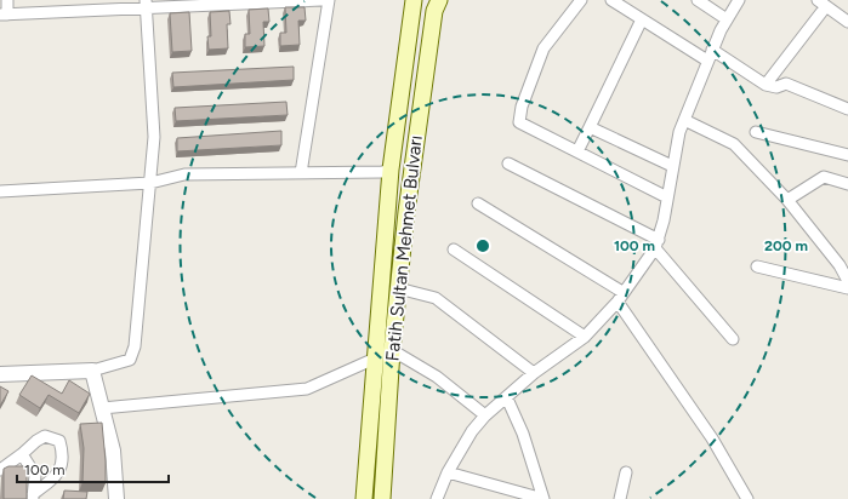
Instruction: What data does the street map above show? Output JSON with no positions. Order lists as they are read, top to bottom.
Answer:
{
  "streets": {
    "main road": ["Fatih Sultan Mehmet Bulvarı"]
  },
  "scale_bar": "100 m",
  "rings": ["100 m", "200 m"]
}
